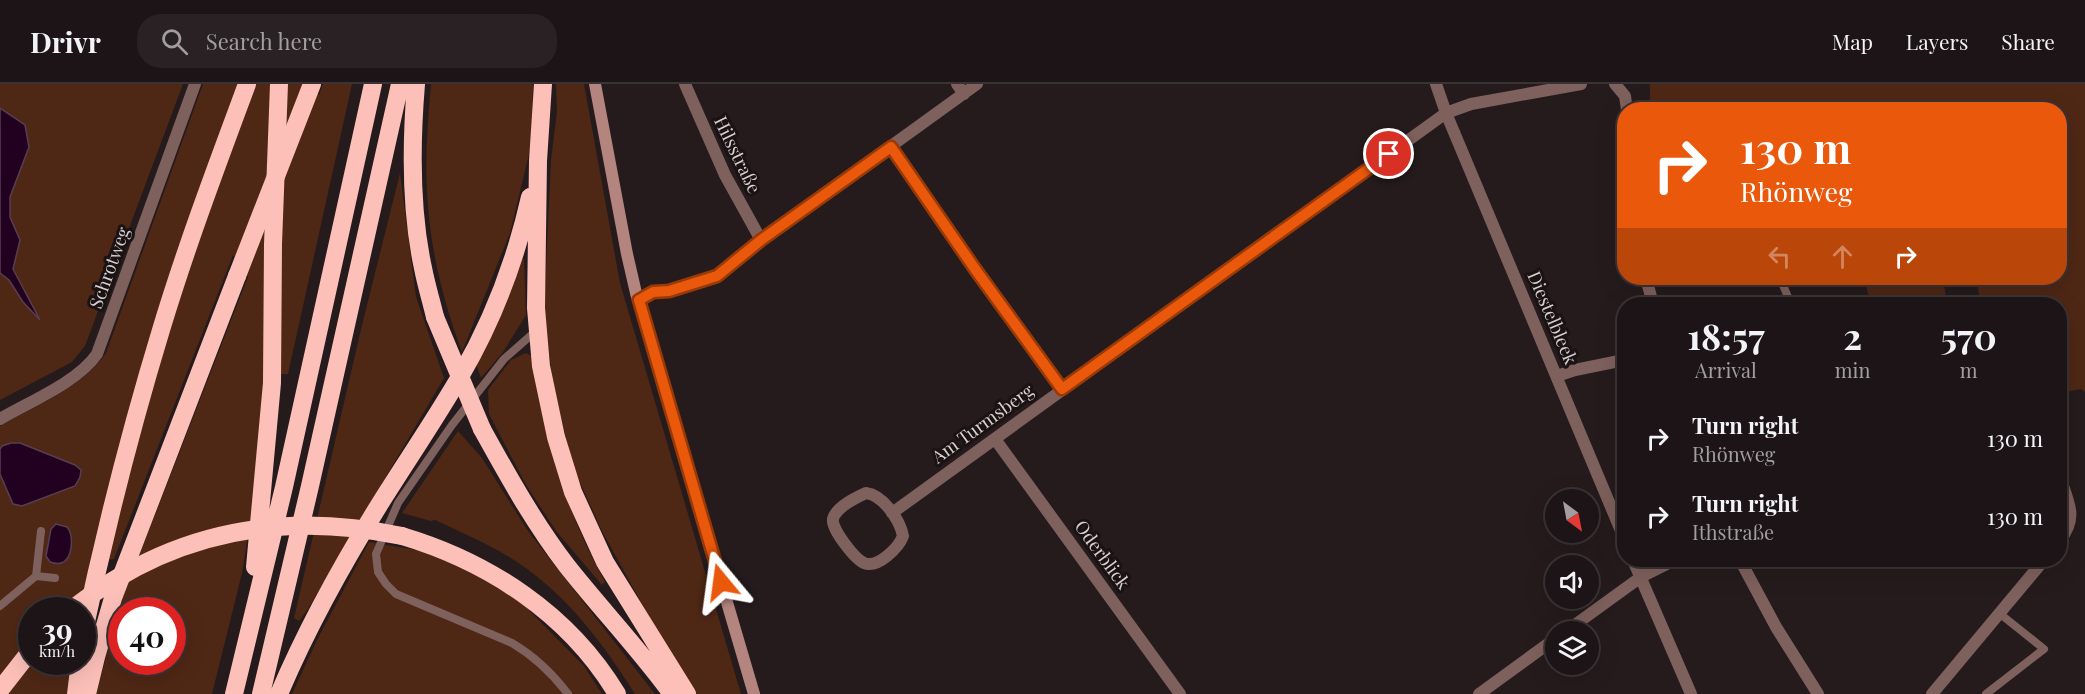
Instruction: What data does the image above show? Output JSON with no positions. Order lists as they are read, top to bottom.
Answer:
{
  "streets": {
    "street": [
      "Hilsstraße",
      "Schrotweg",
      "Diestelbleek",
      "Am Turmsberg",
      "Oderblick"
    ]
  },
  "crossings": [
    ["Diestelbleek", "Am Turmsberg"],
    ["Am Turmsberg", "Oderblick"]
  ],
  "north": "bottom right",
  "page": {
    "header": "Drivr",
    "search": "Search here",
    "nav": ["Map", "Layers", "Share"],
    "turn": ["130 m", "Rhönweg"],
    "eta": [
      "18:57",
      "Arrival",
      "2",
      "min",
      "570",
      "m"
    ],
    "list": [
      {
        "name": "Turn right",
        "note": "Rhönweg",
        "value": "130 m"
      },
      {
        "name": "Turn right",
        "note": "Ithstraße",
        "value": "130 m"
      }
    ],
    "speed": "39 km/h",
    "limit": "40"
  }
}
